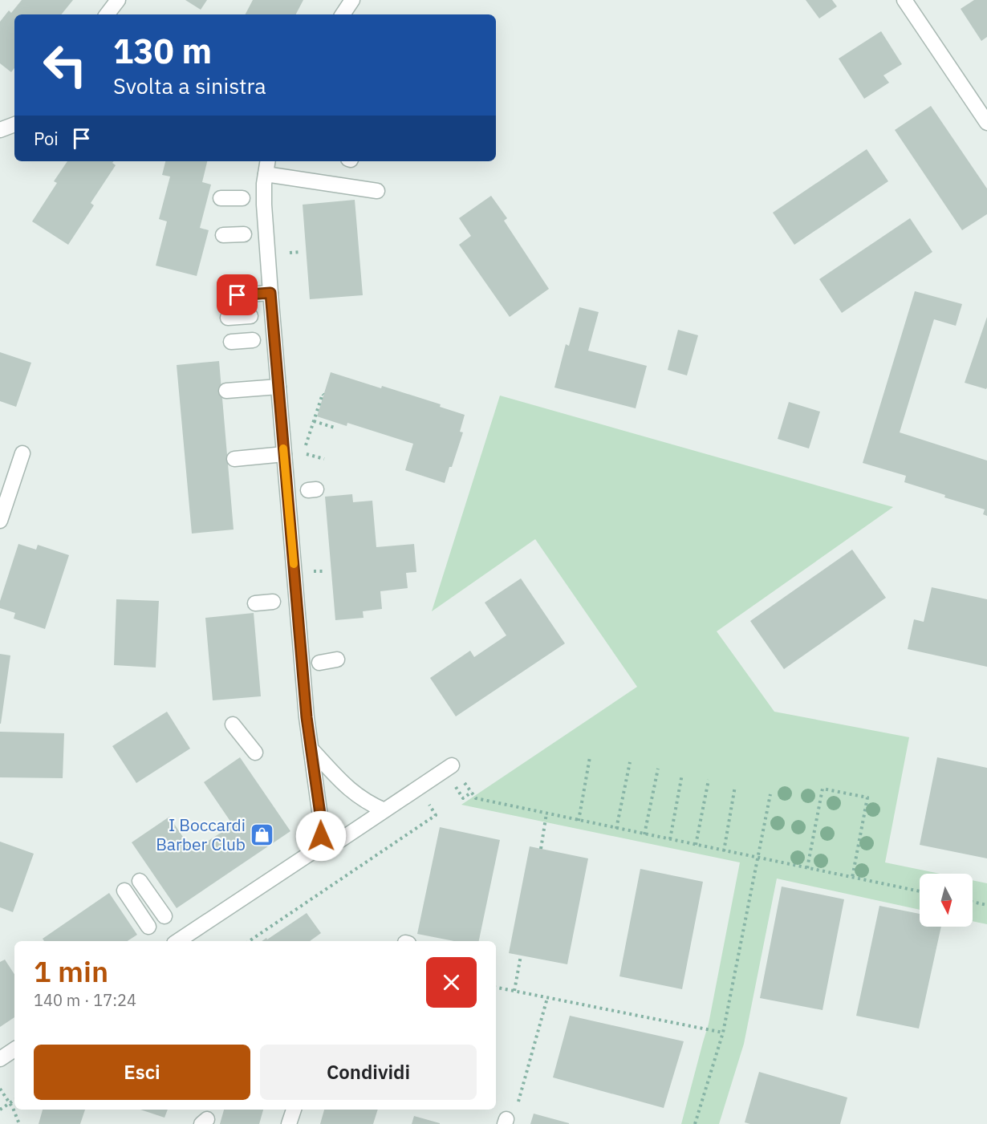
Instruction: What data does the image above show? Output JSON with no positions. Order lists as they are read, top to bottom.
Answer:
{
  "places": {
    "shop": ["I Boccardi Barber Club"]
  },
  "north": "bottom",
  "page": {
    "turn": ["130 m", "Svolta a sinistra"],
    "then": "Poi",
    "heading": ["1 min", "140 m · 17:24"],
    "buttons": ["Esci", "Condividi"]
  }
}
